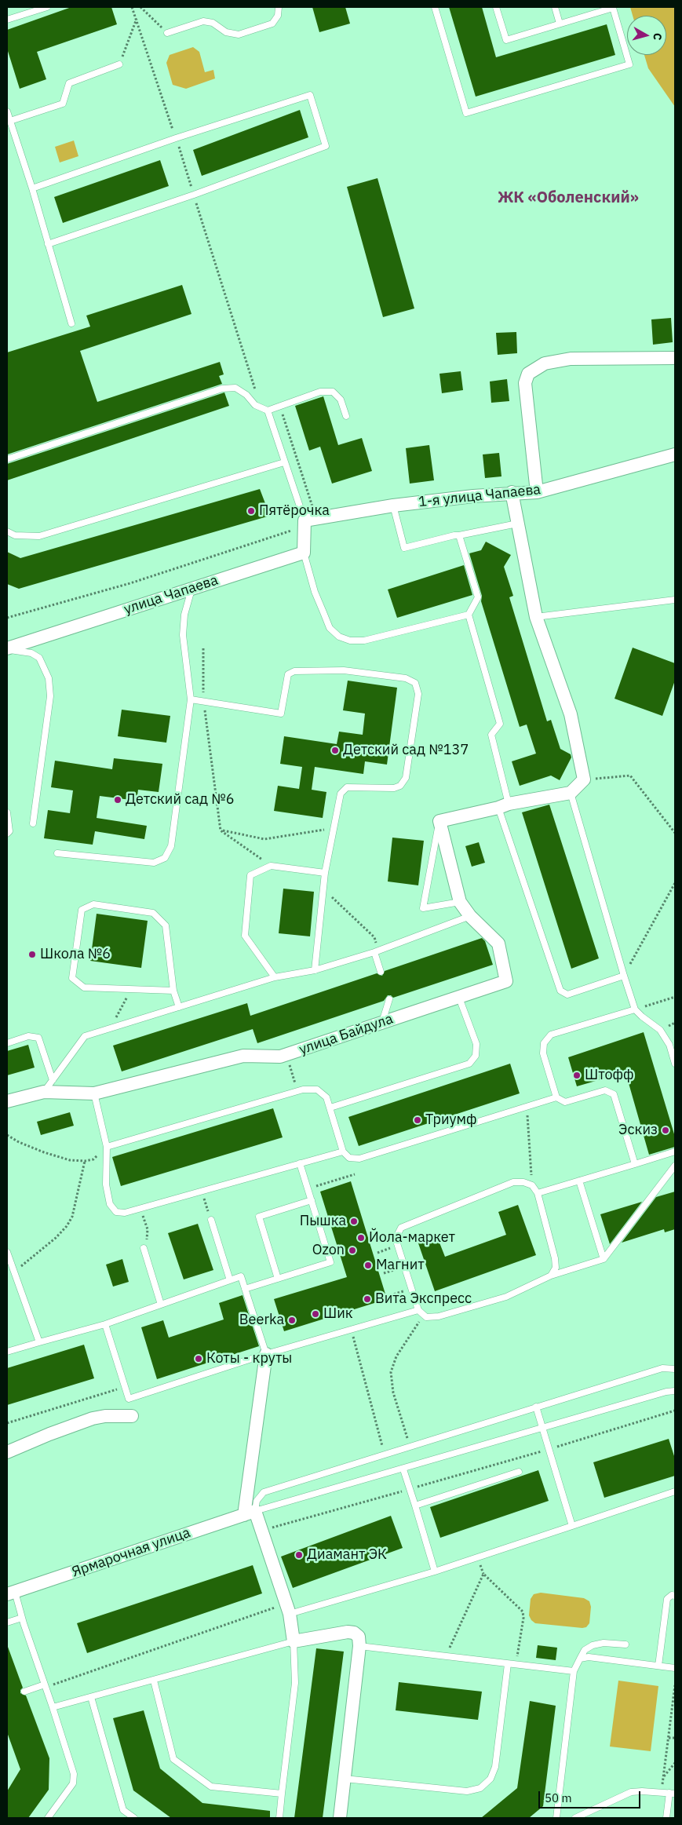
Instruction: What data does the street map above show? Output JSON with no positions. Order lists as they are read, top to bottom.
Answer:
{
  "streets": {
    "street": [
      "1-я улица Чапаева",
      "улица Чапаева",
      "улица Байдула",
      "Ярмарочная улица"
    ]
  },
  "districts": ["ЖК «Оболенский»"],
  "places": [
    "Пятёрочка",
    "Детский сад №137",
    "Детский сад №6",
    "Школа №6",
    "Штофф",
    "Триумф",
    "Эскиз",
    "Пышка",
    "Йола-маркет",
    "Ozon",
    "Магнит",
    "Вита Экспресс",
    "Шик",
    "Beerka",
    "Коты - круты",
    "Диамант ЭК"
  ],
  "scale_bar": "50 m",
  "north": "right"
}
